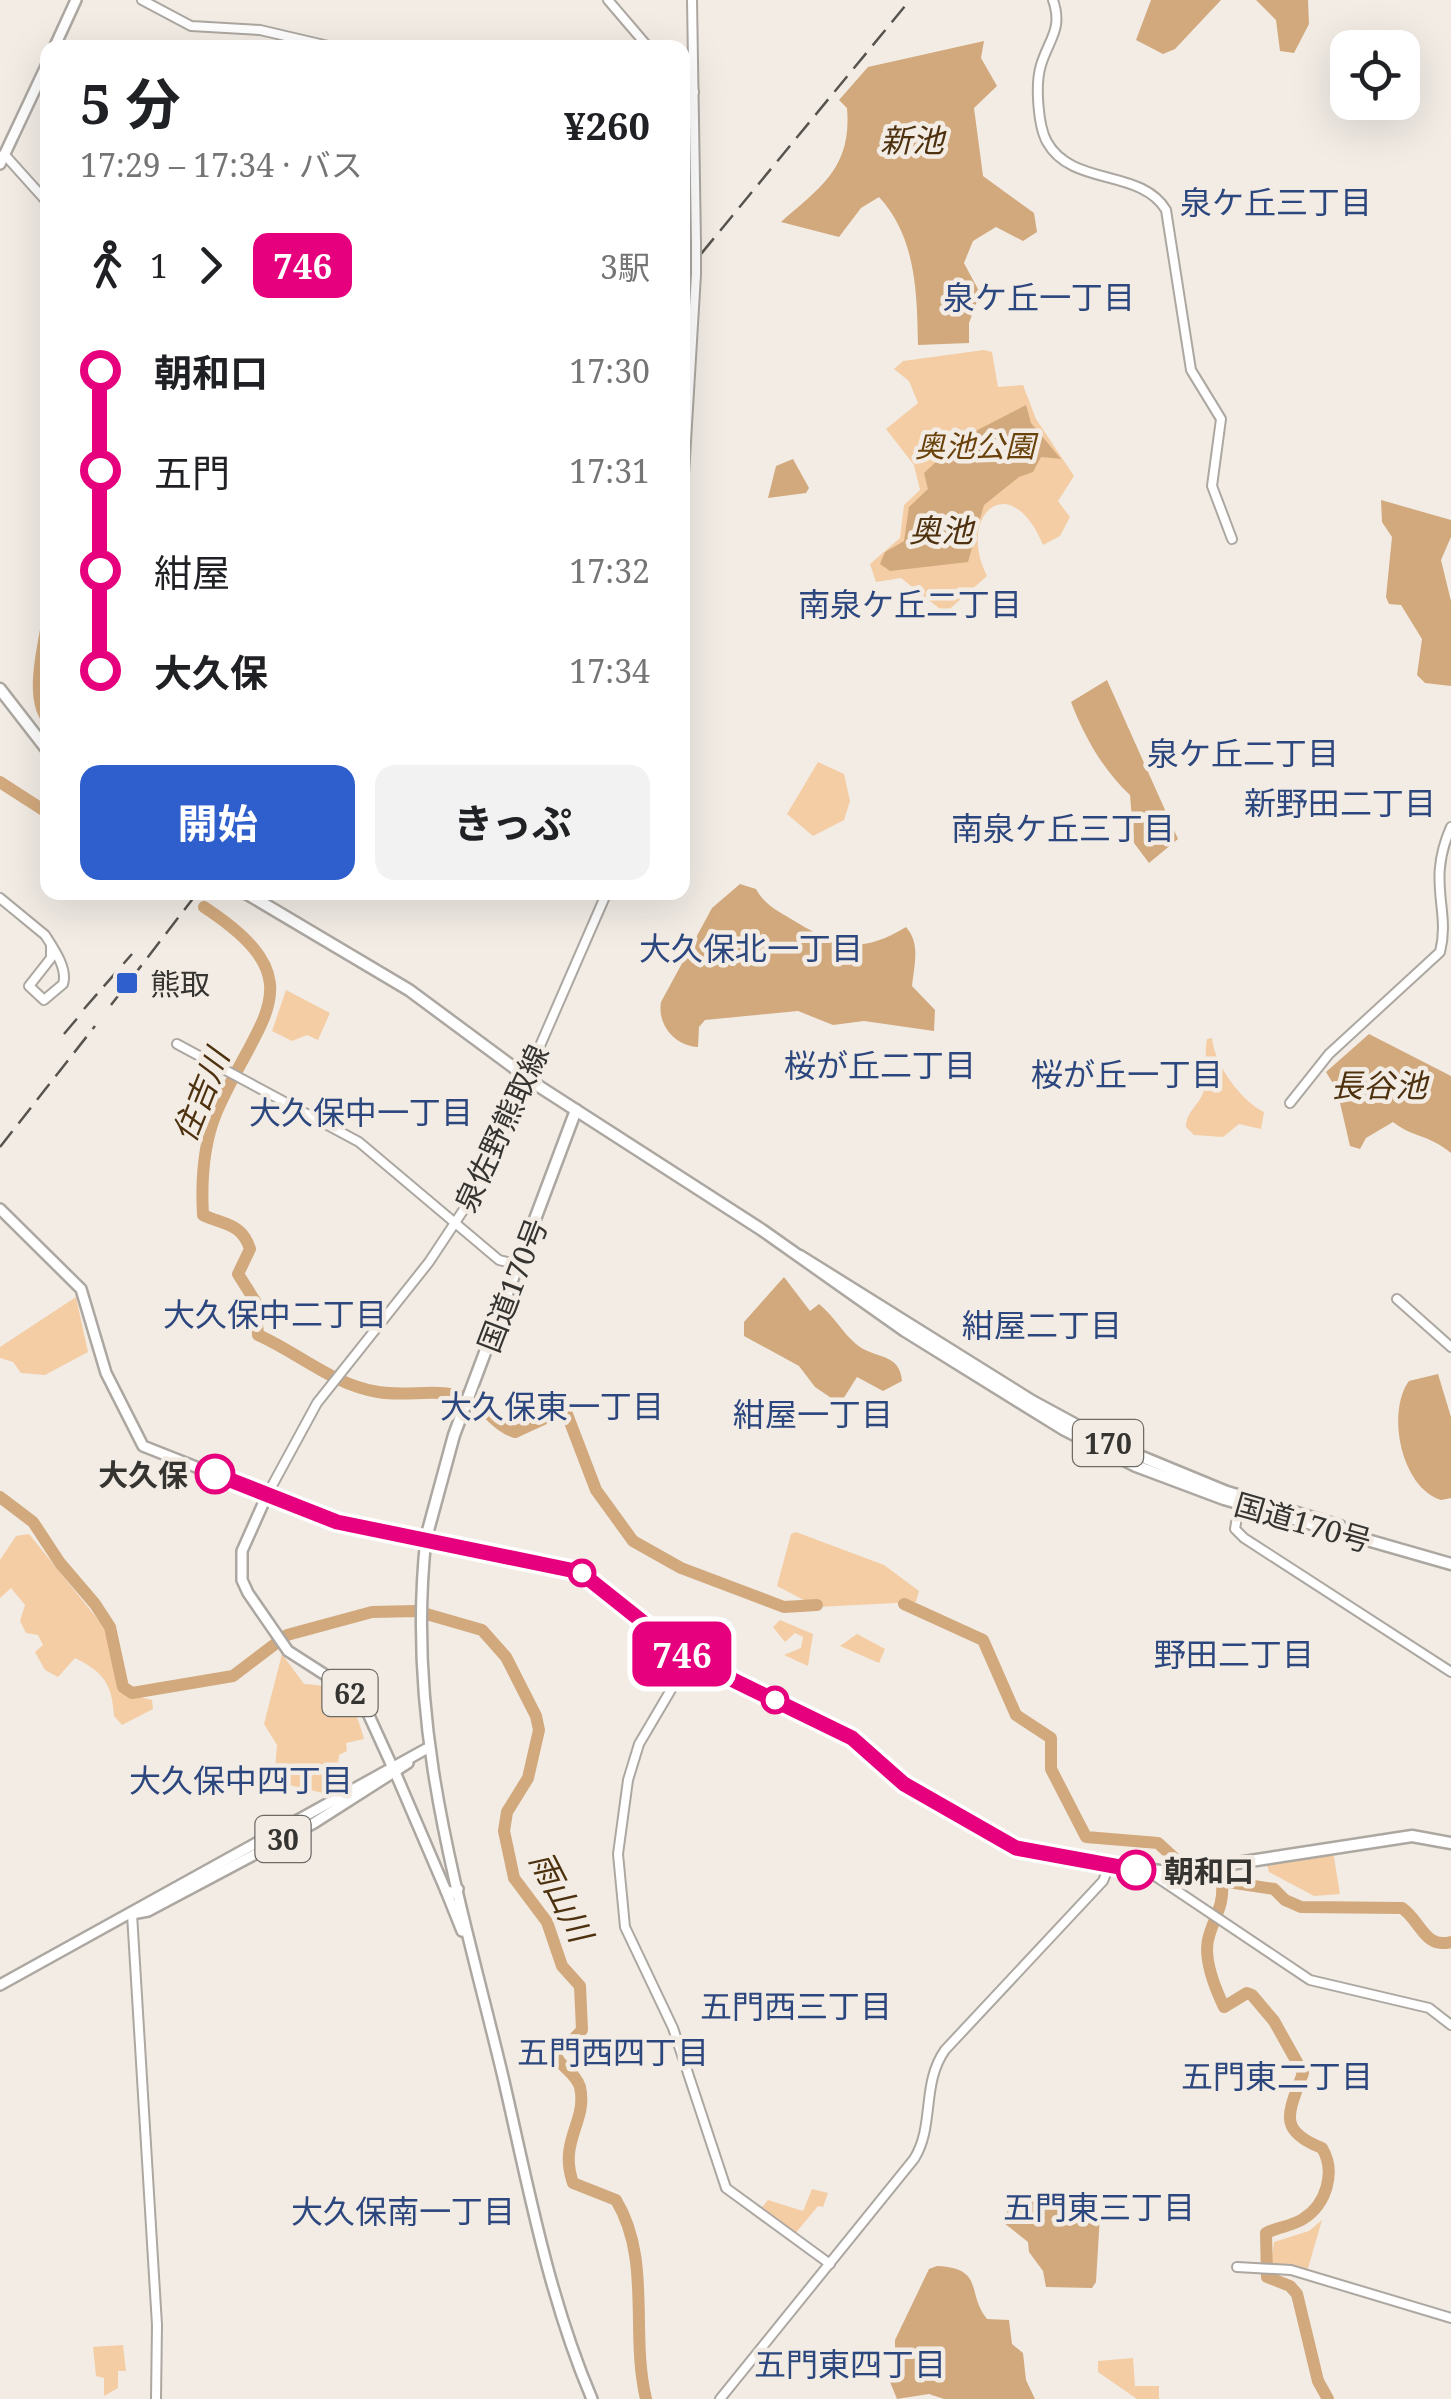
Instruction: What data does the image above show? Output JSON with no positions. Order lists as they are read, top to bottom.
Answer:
{
  "streets": {
    "highway": ["国道170号", "170"],
    "main road": ["62", "30"],
    "street": ["泉佐野熊取線"]
  },
  "crossings": [
    ["泉佐野熊取線", "国道170号"],
    ["泉佐野熊取線", "62"],
    ["国道170号", "62"],
    ["62", "30"]
  ],
  "districts": [
    "泉ケ丘三丁目",
    "泉ケ丘一丁目",
    "南泉ケ丘二丁目",
    "泉ケ丘二丁目",
    "新野田二丁目",
    "南泉ケ丘三丁目",
    "大久保北一丁目",
    "桜が丘二丁目",
    "桜が丘一丁目",
    "大久保中一丁目",
    "大久保中二丁目",
    "紺屋二丁目",
    "大久保東一丁目",
    "紺屋一丁目",
    "野田二丁目",
    "大久保中四丁目",
    "五門西三丁目",
    "五門西四丁目",
    "五門東二丁目",
    "五門東三丁目",
    "大久保南一丁目",
    "五門東四丁目"
  ],
  "water": [
    "新池",
    "奥池",
    "長谷池",
    "住吉川",
    "雨山川"
  ],
  "parks": ["奥池公園"],
  "places": {
    "transit": ["熊取"],
    "other": ["大久保", "朝和口"]
  },
  "lines": ["bus line 746"],
  "page": {
    "on_map": "746",
    "heading": ["5 分", "17:29 – 17:34 · バス", "¥260"],
    "legs": ["1", "746", "3駅"],
    "list": [
      {
        "name": "朝和口",
        "value": "17:30"
      },
      {
        "name": "五門",
        "value": "17:31"
      },
      {
        "name": "紺屋",
        "value": "17:32"
      },
      {
        "name": "大久保",
        "value": "17:34"
      }
    ],
    "buttons": ["開始", "きっぷ"]
  }
}
